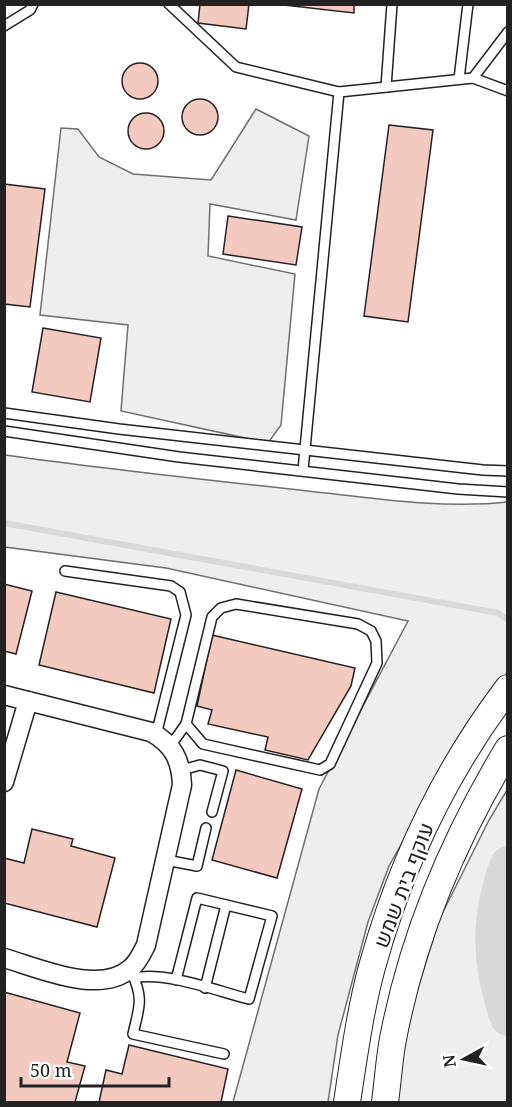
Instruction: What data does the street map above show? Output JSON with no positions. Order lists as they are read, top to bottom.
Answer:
{
  "streets": {
    "main road": ["עוקף בית שמש"]
  },
  "scale_bar": "50 m",
  "north": "left"
}
